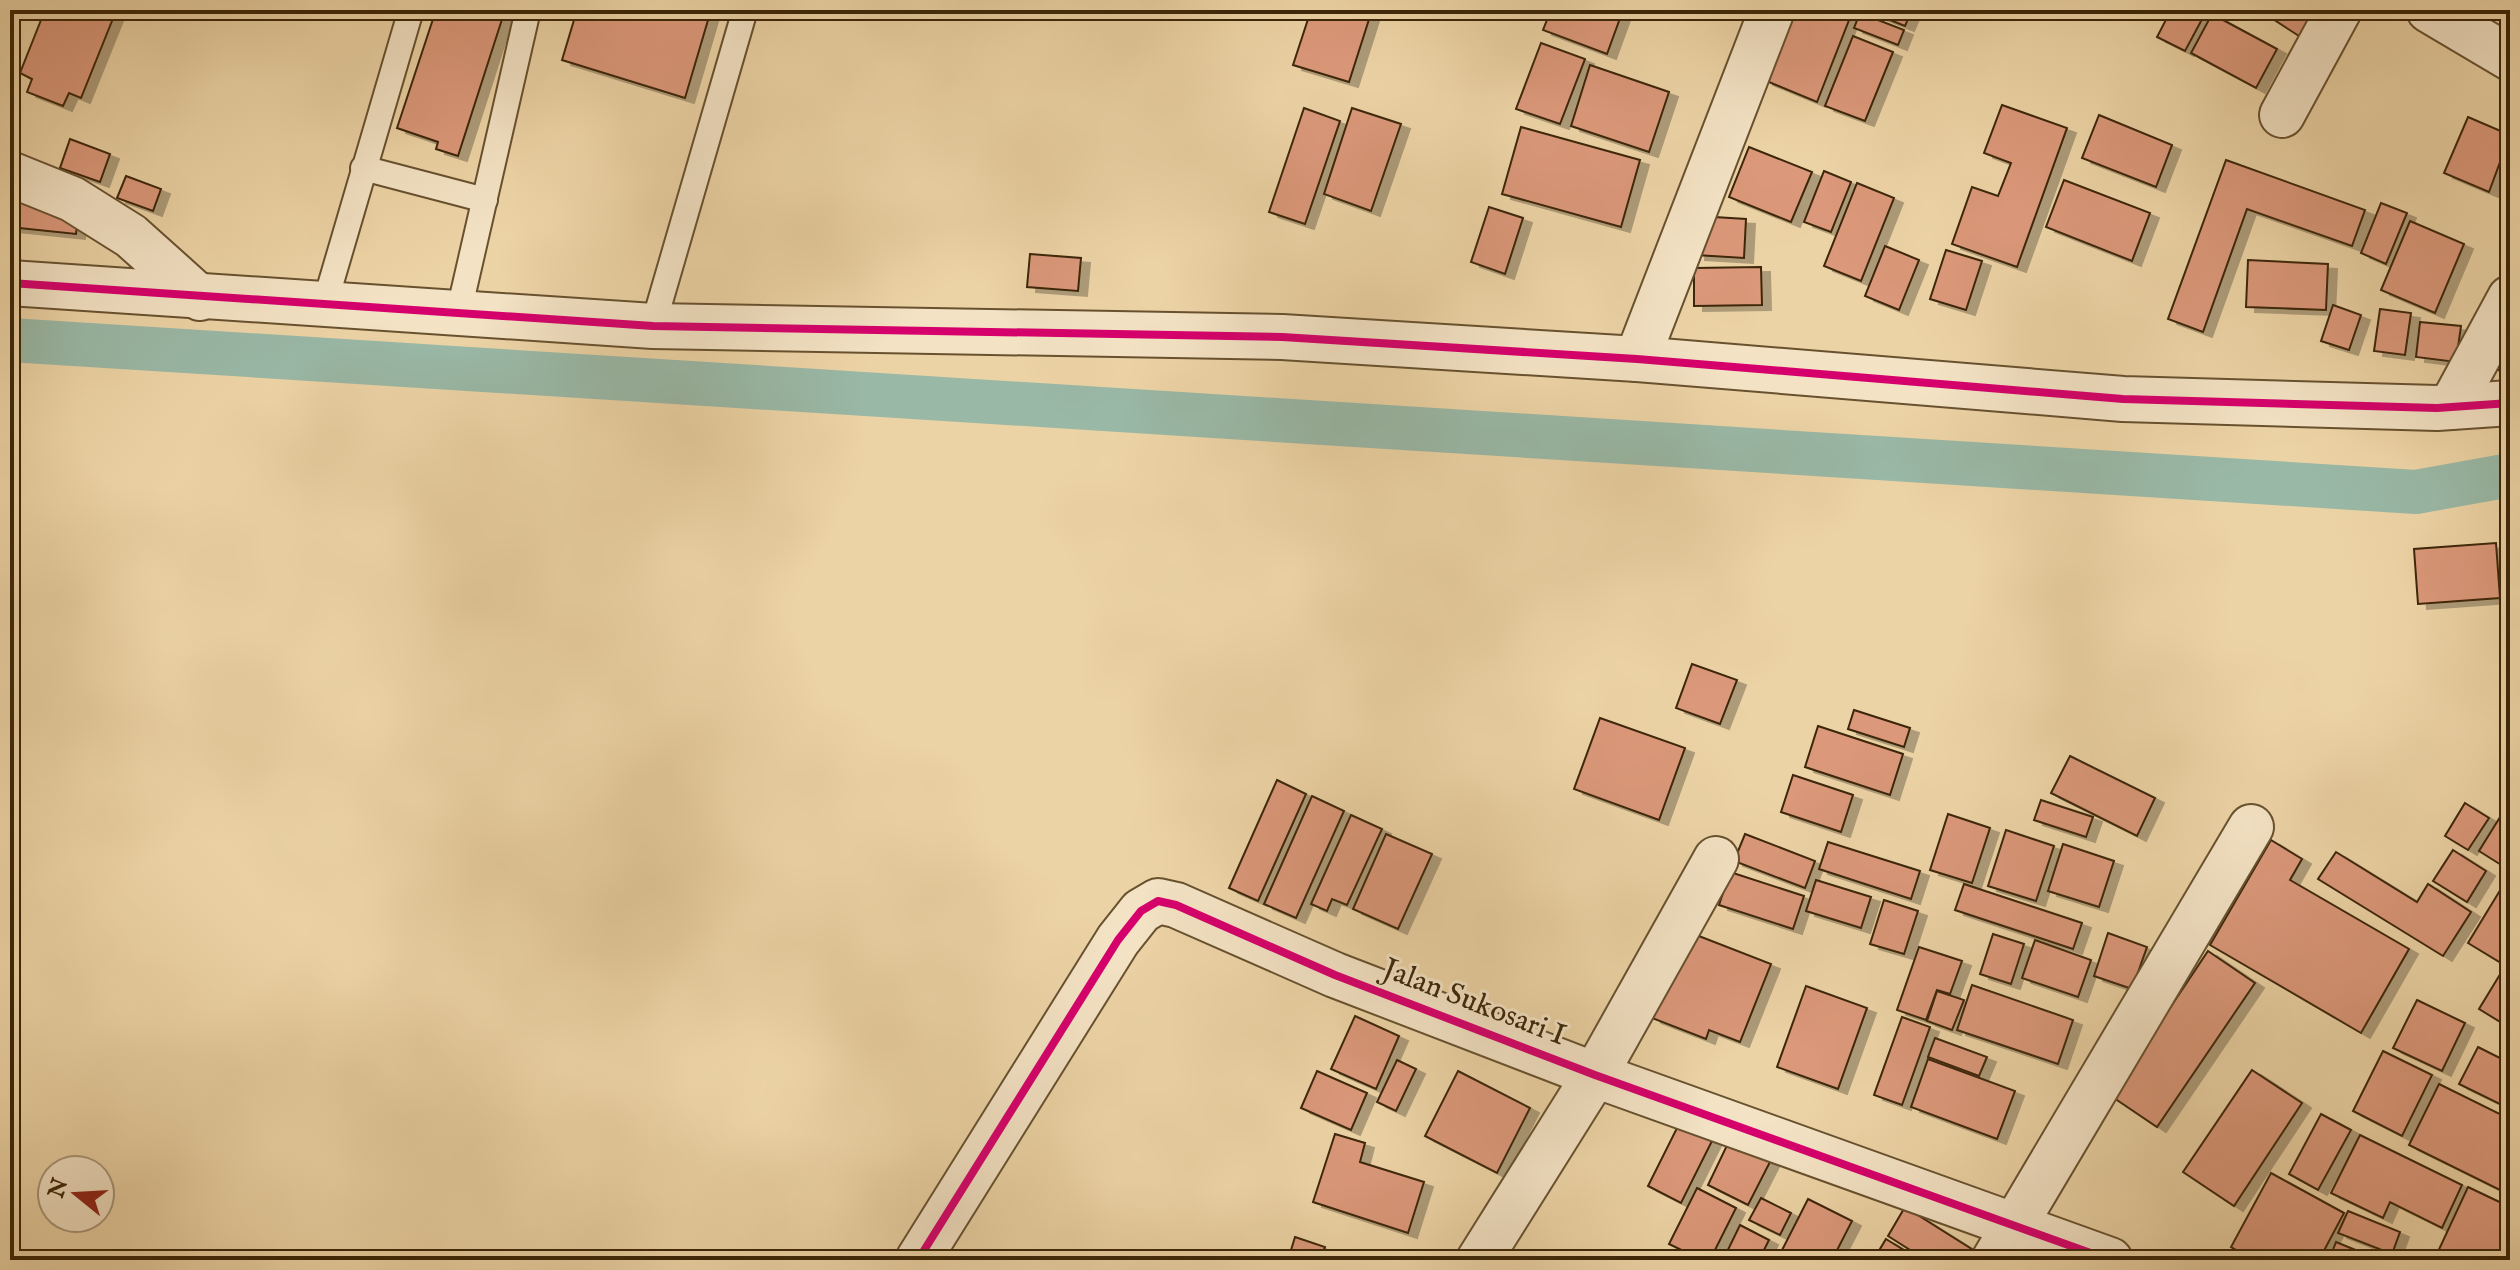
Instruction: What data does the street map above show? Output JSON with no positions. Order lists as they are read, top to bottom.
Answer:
{
  "streets": {
    "street": ["Jalan Sukosari I"]
  },
  "north": "left"
}
